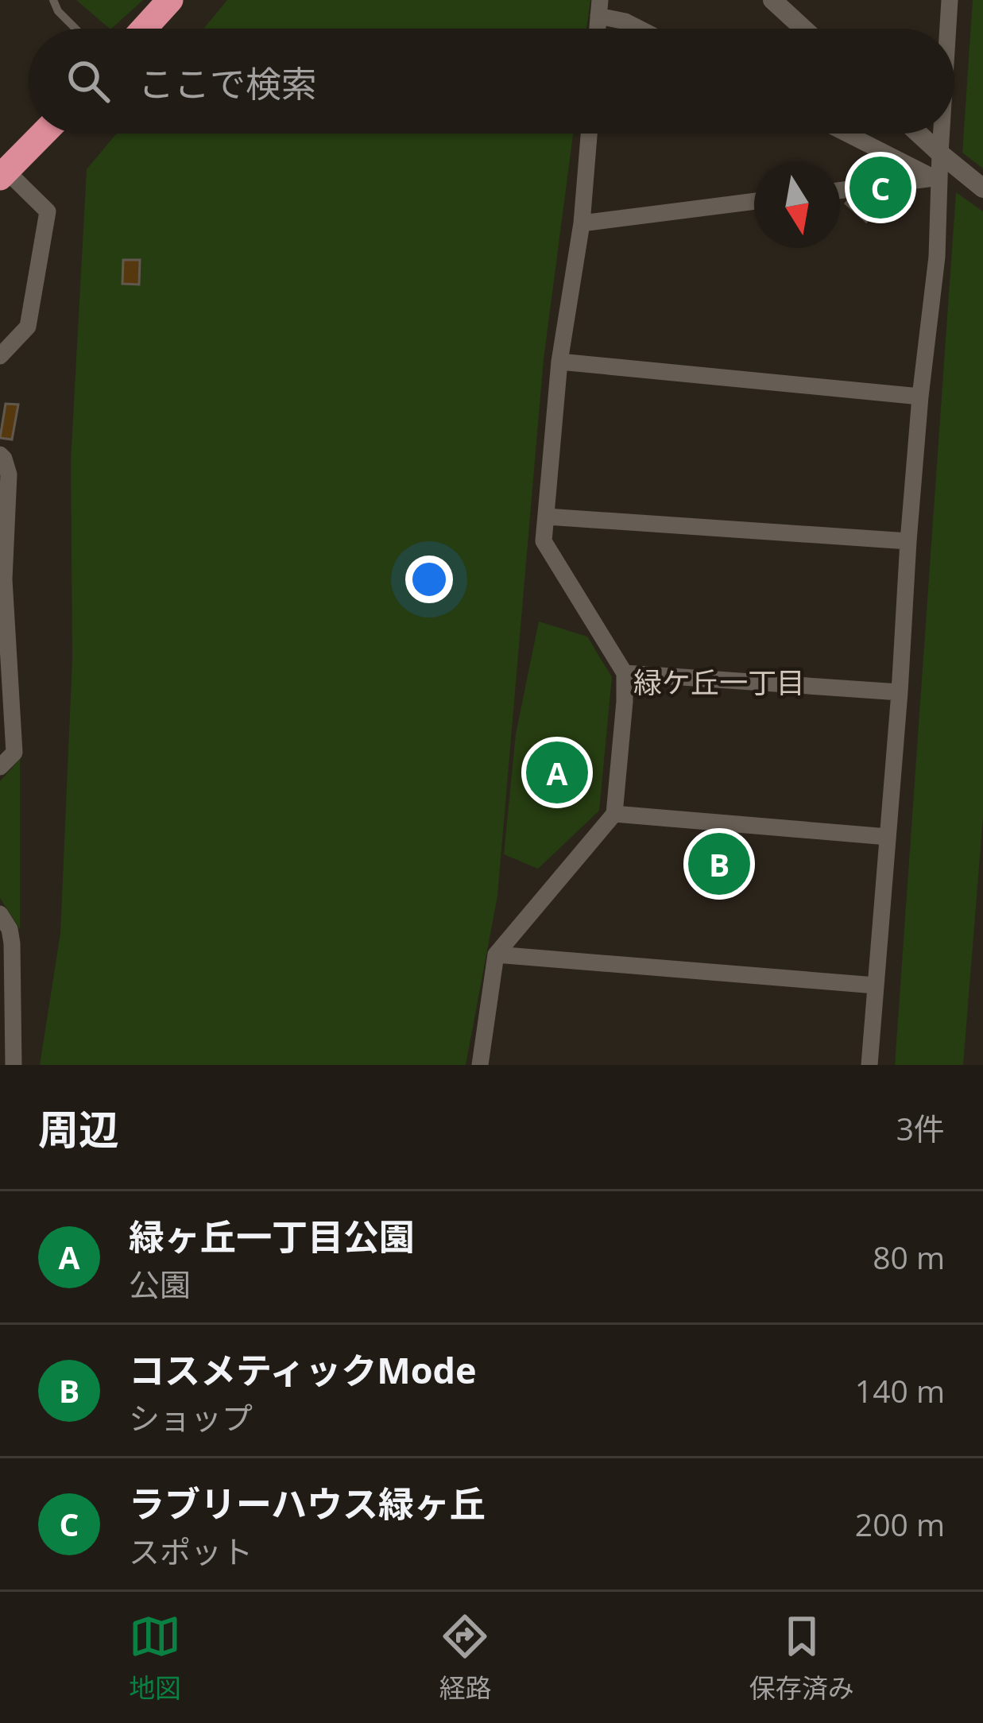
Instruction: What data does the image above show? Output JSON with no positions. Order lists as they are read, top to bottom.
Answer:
{
  "districts": ["緑ケ丘一丁目"],
  "north": "bottom",
  "page": {
    "search": "ここで検索",
    "pins": ["C", "A", "B"],
    "heading": ["周辺", "3件"],
    "list": [
      {
        "mark": "A",
        "name": "緑ヶ丘一丁目公園",
        "note": "公園",
        "value": "80 m"
      },
      {
        "mark": "B",
        "name": "コスメティックMode",
        "note": "ショップ",
        "value": "140 m"
      },
      {
        "mark": "C",
        "name": "ラブリーハウス緑ヶ丘",
        "note": "スポット",
        "value": "200 m"
      }
    ],
    "nav": ["地図", "経路", "保存済み"]
  }
}
